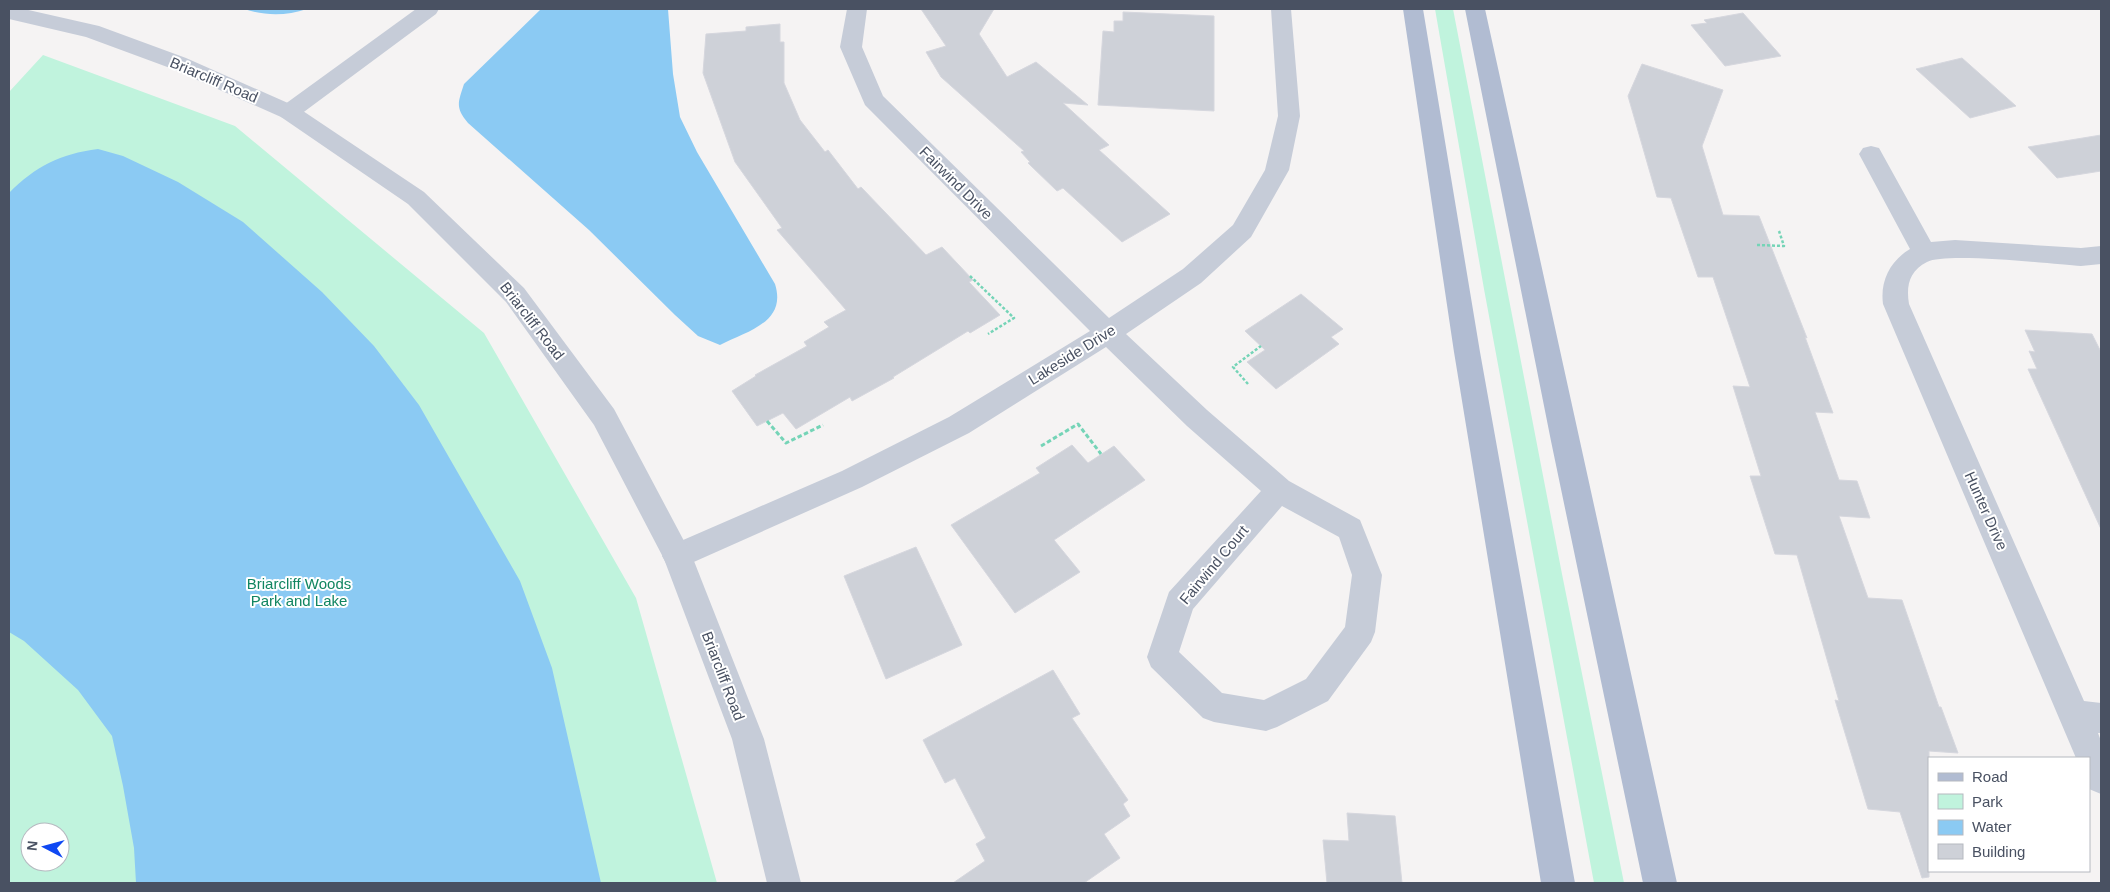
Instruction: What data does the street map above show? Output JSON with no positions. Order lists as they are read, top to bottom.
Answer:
{
  "streets": {
    "street": [
      "Briarcliff Road",
      "Fairwind Drive",
      "Lakeside Drive",
      "Hunter Drive",
      "Fairwind Court"
    ]
  },
  "crossings": [
    ["Briarcliff Road", "Lakeside Drive"],
    ["Fairwind Drive", "Lakeside Drive"],
    ["Fairwind Drive", "Fairwind Court"],
    ["Lakeside Drive", "Fairwind Court"]
  ],
  "parks": ["Briarcliff Woods Park and Lake"],
  "legend": [
    "Road",
    "Park",
    "Water",
    "Building"
  ],
  "north": "left"
}
